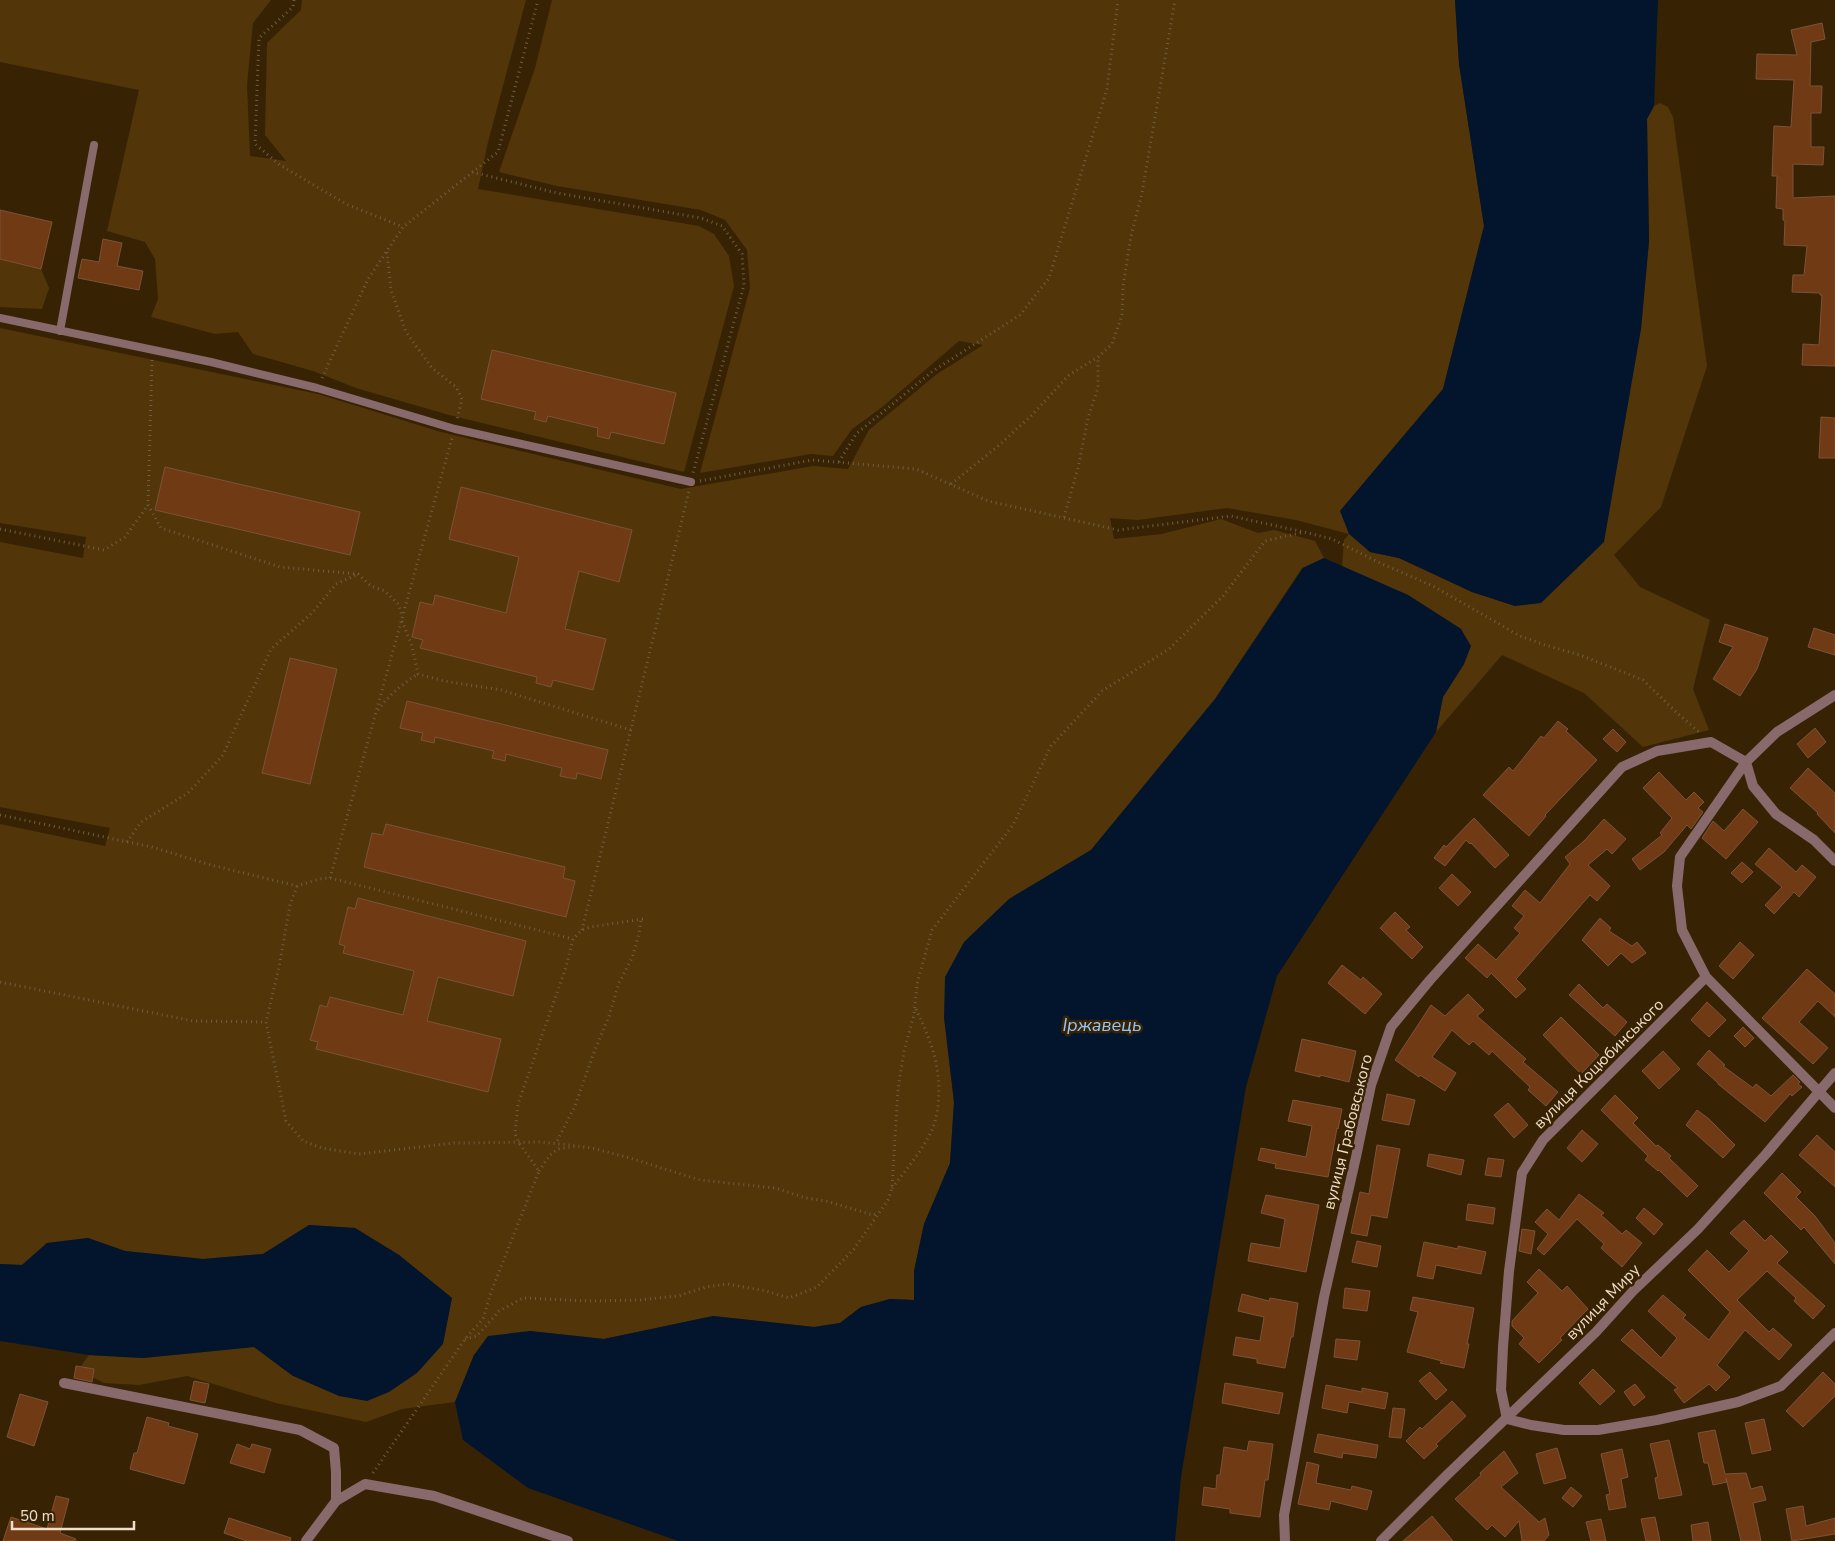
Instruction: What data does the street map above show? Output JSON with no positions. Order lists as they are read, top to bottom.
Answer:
{
  "streets": {
    "street": ["вулиця Коцюбинського", "вулиця Грабовського", "вулиця Миру"]
  },
  "crossings": [
    ["вулиця Коцюбинського", "вулиця Миру"]
  ],
  "water": ["Іржавець"],
  "scale_bar": "50 m"
}
